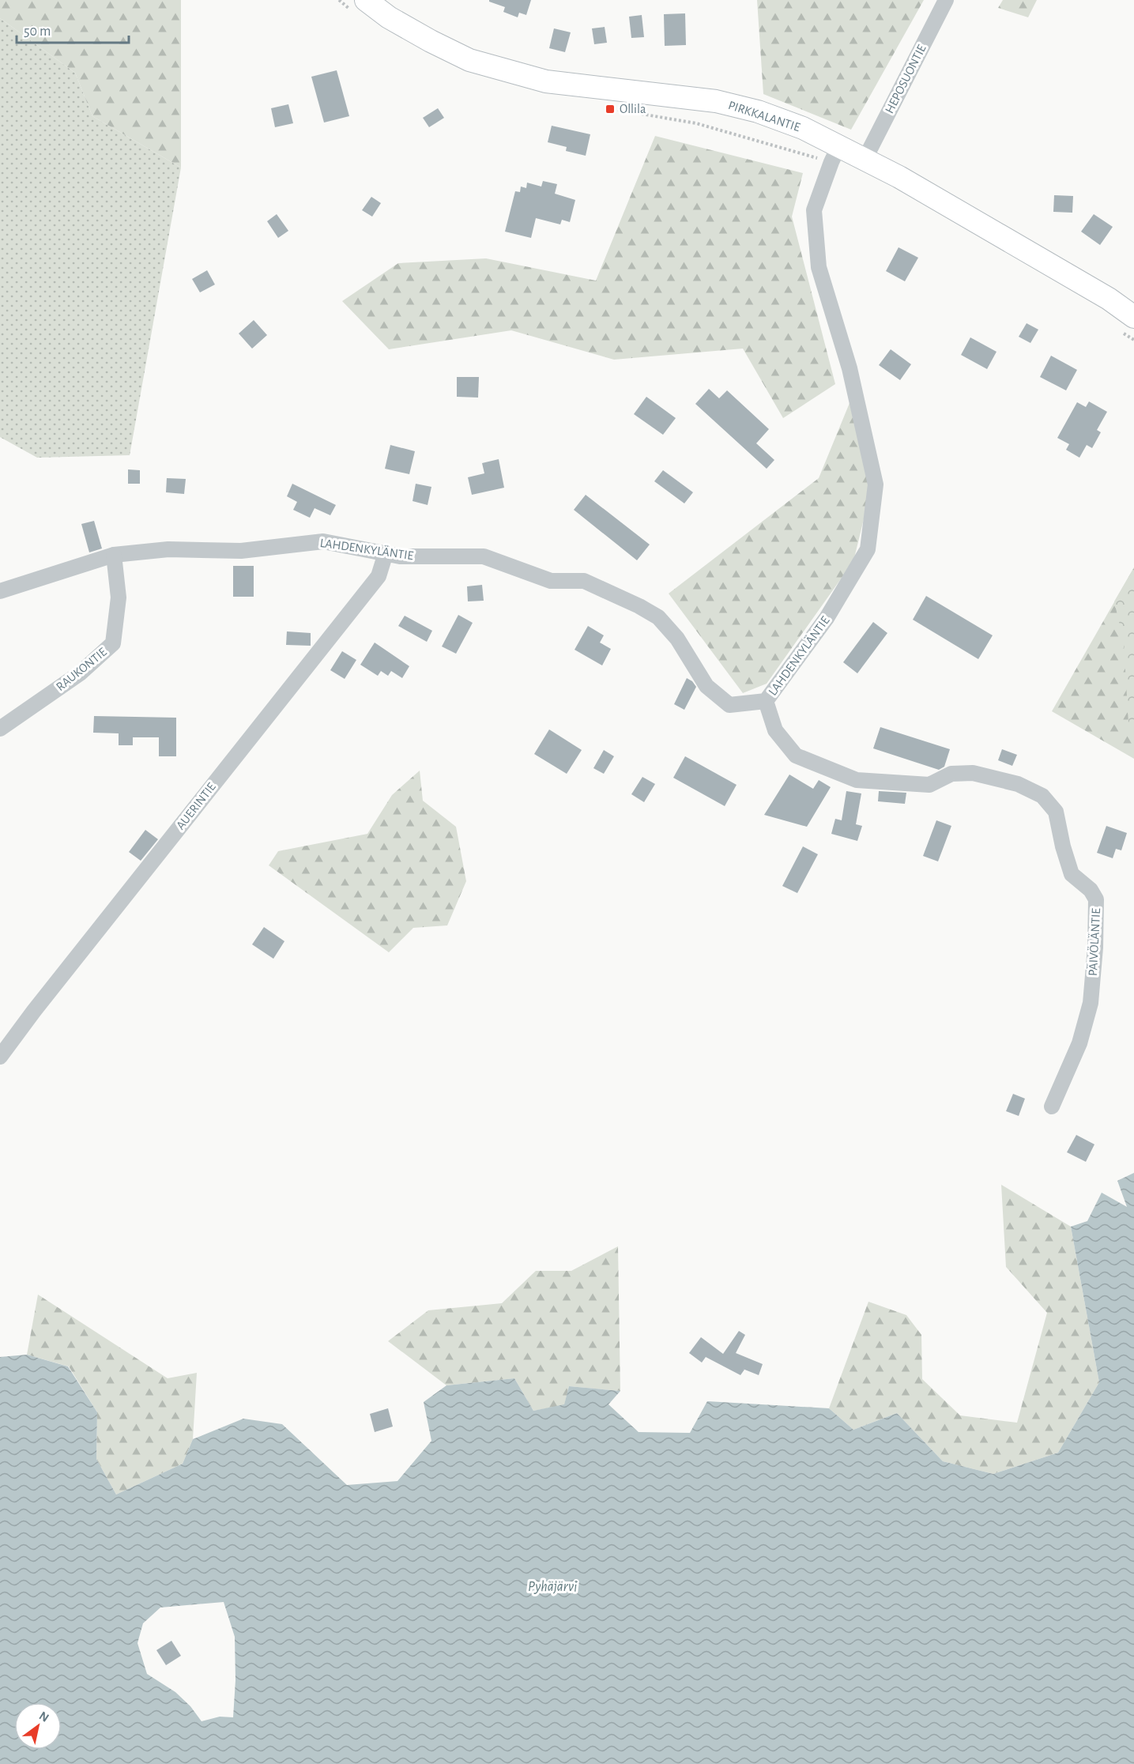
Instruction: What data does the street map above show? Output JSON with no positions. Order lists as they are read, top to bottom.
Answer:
{
  "streets": {
    "street": [
      "HEPOSUONTIE",
      "PIRKKALANTIE",
      "LAHDENKYLÄNTIE",
      "RAUKONTIE",
      "AUERINTIE",
      "PÄIVÖLÄNTIE"
    ]
  },
  "crossings": [
    ["HEPOSUONTIE", "PIRKKALANTIE"],
    ["PIRKKALANTIE", "LAHDENKYLÄNTIE"],
    ["LAHDENKYLÄNTIE", "RAUKONTIE"],
    ["LAHDENKYLÄNTIE", "AUERINTIE"],
    ["LAHDENKYLÄNTIE", "PÄIVÖLÄNTIE"]
  ],
  "water": ["Pyhäjärvi"],
  "places": {
    "transit": ["Ollila"]
  },
  "scale_bar": "50 m",
  "north": "top right"
}
